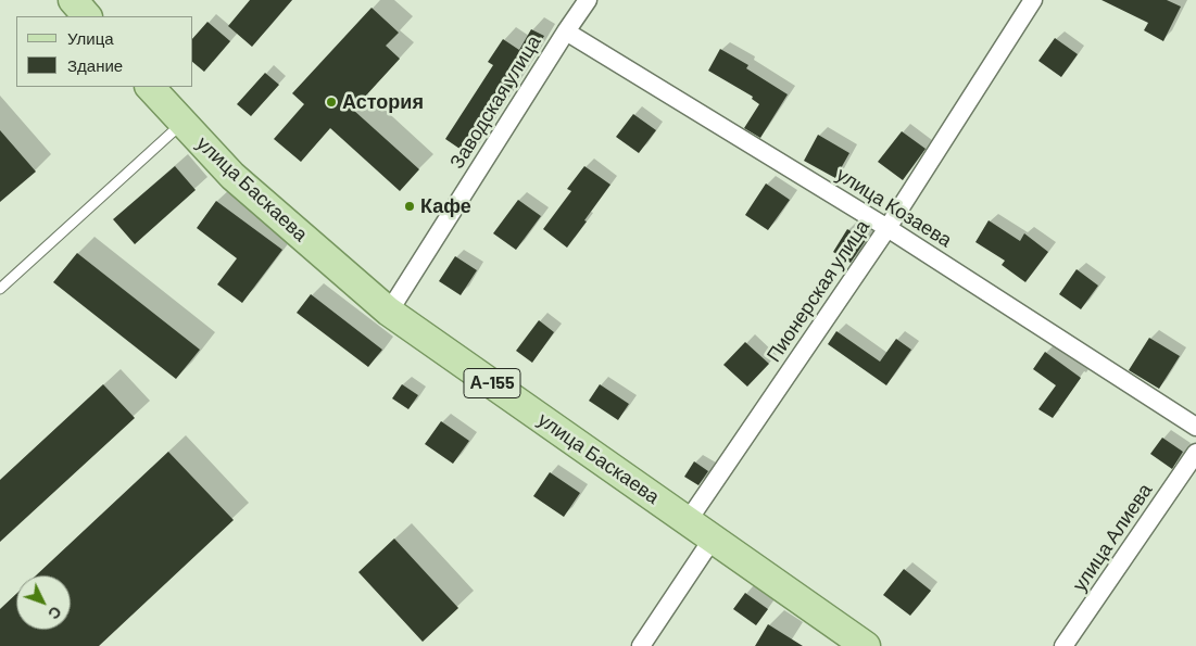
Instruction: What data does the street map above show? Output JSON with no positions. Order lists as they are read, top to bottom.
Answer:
{
  "streets": {
    "main road": ["улица Баскаева", "А-155"],
    "street": [
      "Заводская улица",
      "улица Козаева",
      "Пионерская улица",
      "улица Алиева"
    ]
  },
  "crossings": [
    ["Заводская улица", "улица Баскаева"],
    ["Заводская улица", "улица Козаева"],
    ["улица Баскаева", "Пионерская улица"],
    ["улица Козаева", "Пионерская улица"]
  ],
  "places": ["Астория", "Кафе"],
  "legend": ["Улица", "Здание"],
  "north": "bottom right"
}
